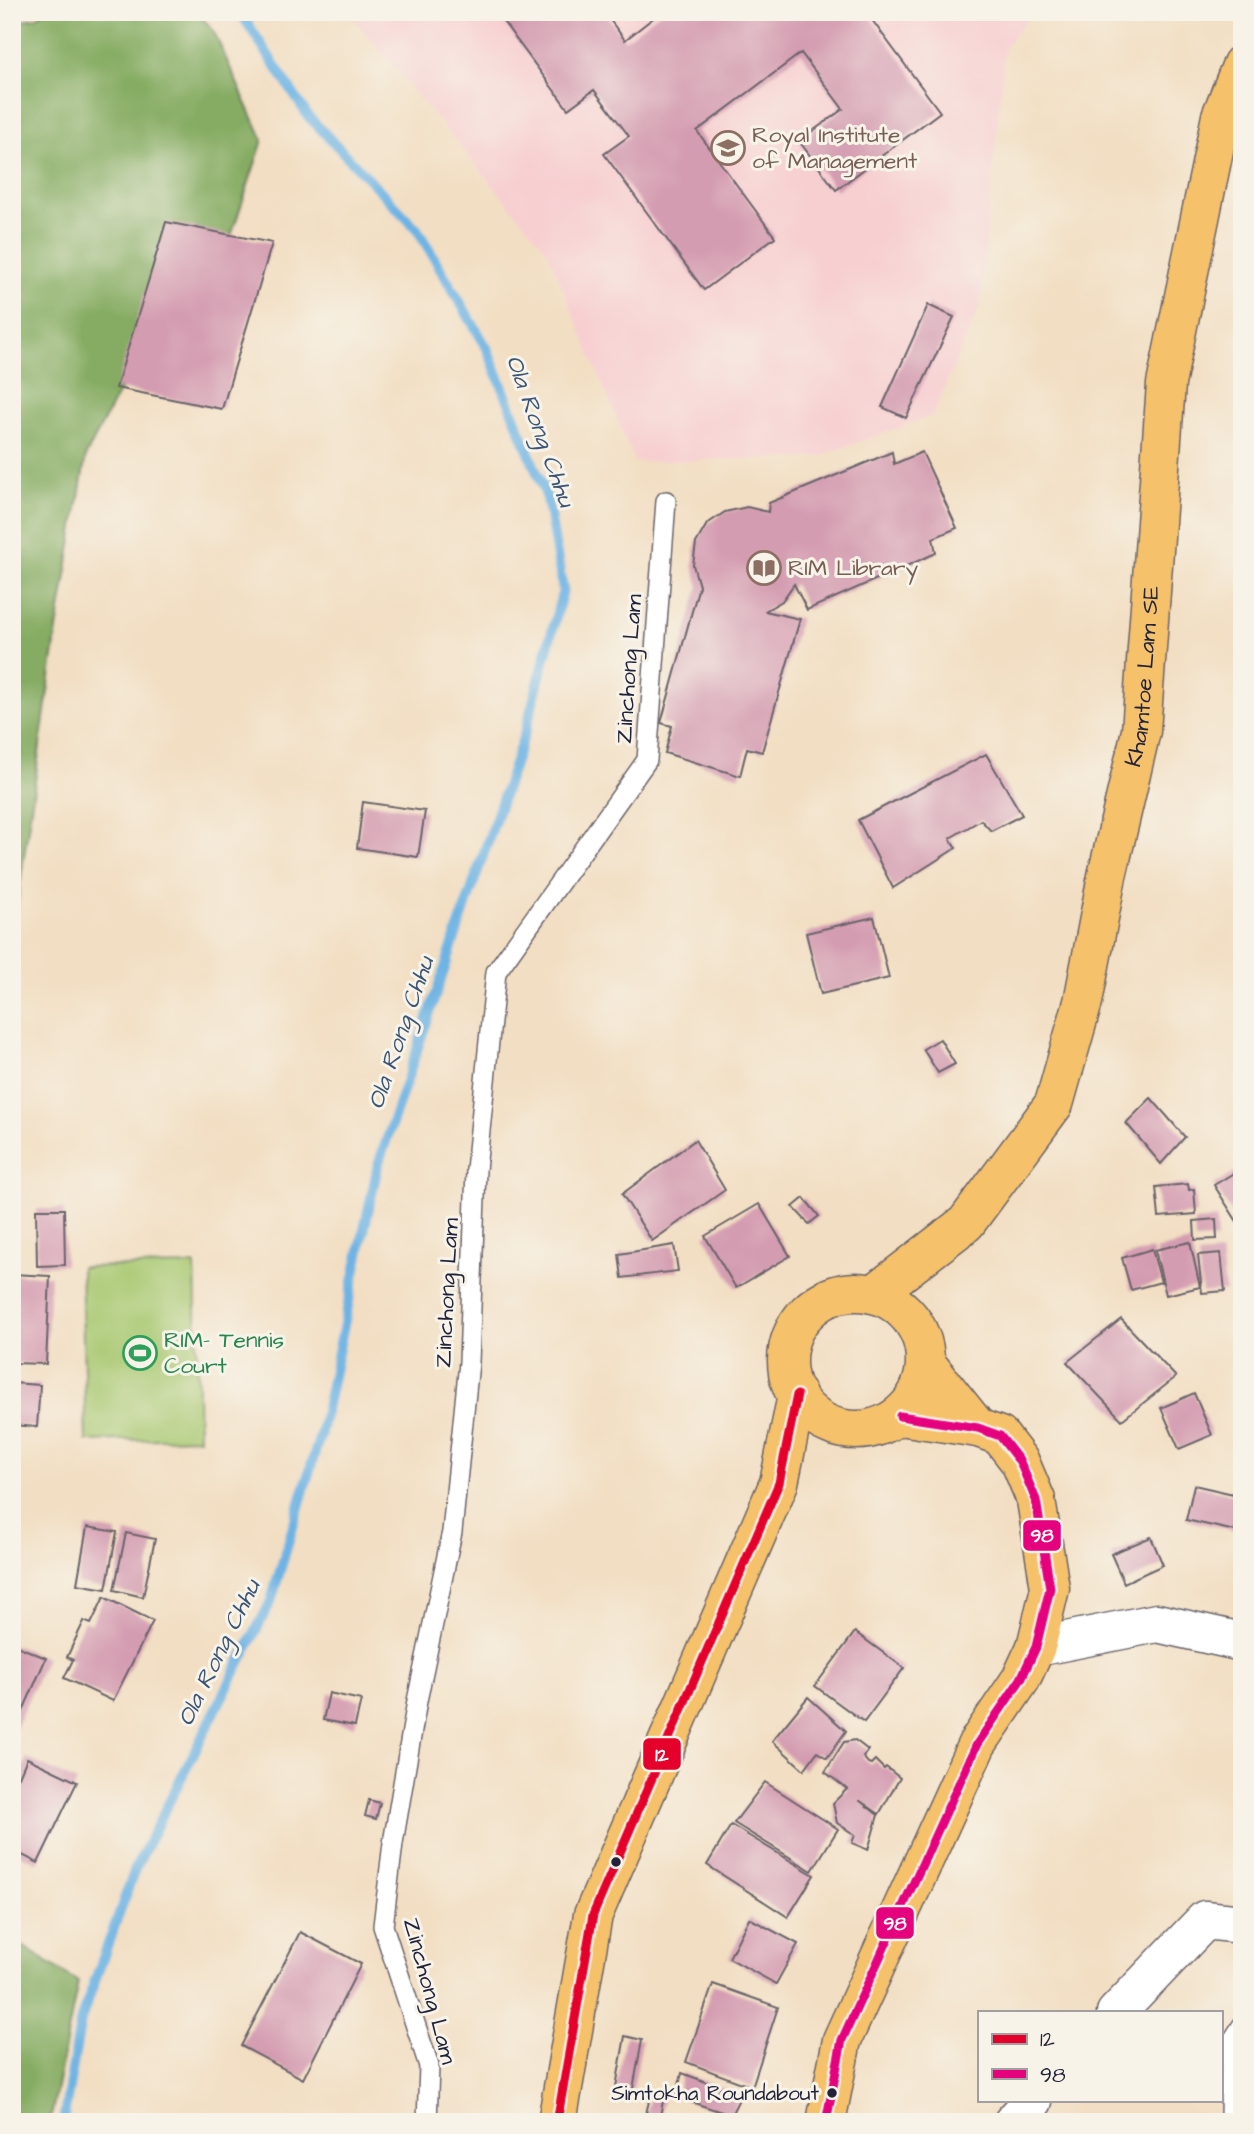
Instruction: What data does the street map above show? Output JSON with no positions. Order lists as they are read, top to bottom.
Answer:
{
  "streets": {
    "main road": ["Khamtoe Lam SE"],
    "lane": ["Zinchong Lam"]
  },
  "water": ["Ola Rong Chhu"],
  "places": {
    "school or university": ["Royal Institute of Management"],
    "library": ["RIM Library"],
    "sports": ["RIM- Tennis Court"],
    "other": ["Simtokha Roundabout"]
  },
  "lines": ["transit line 12", "transit line 98"],
  "legend": ["12", "98"]
}
